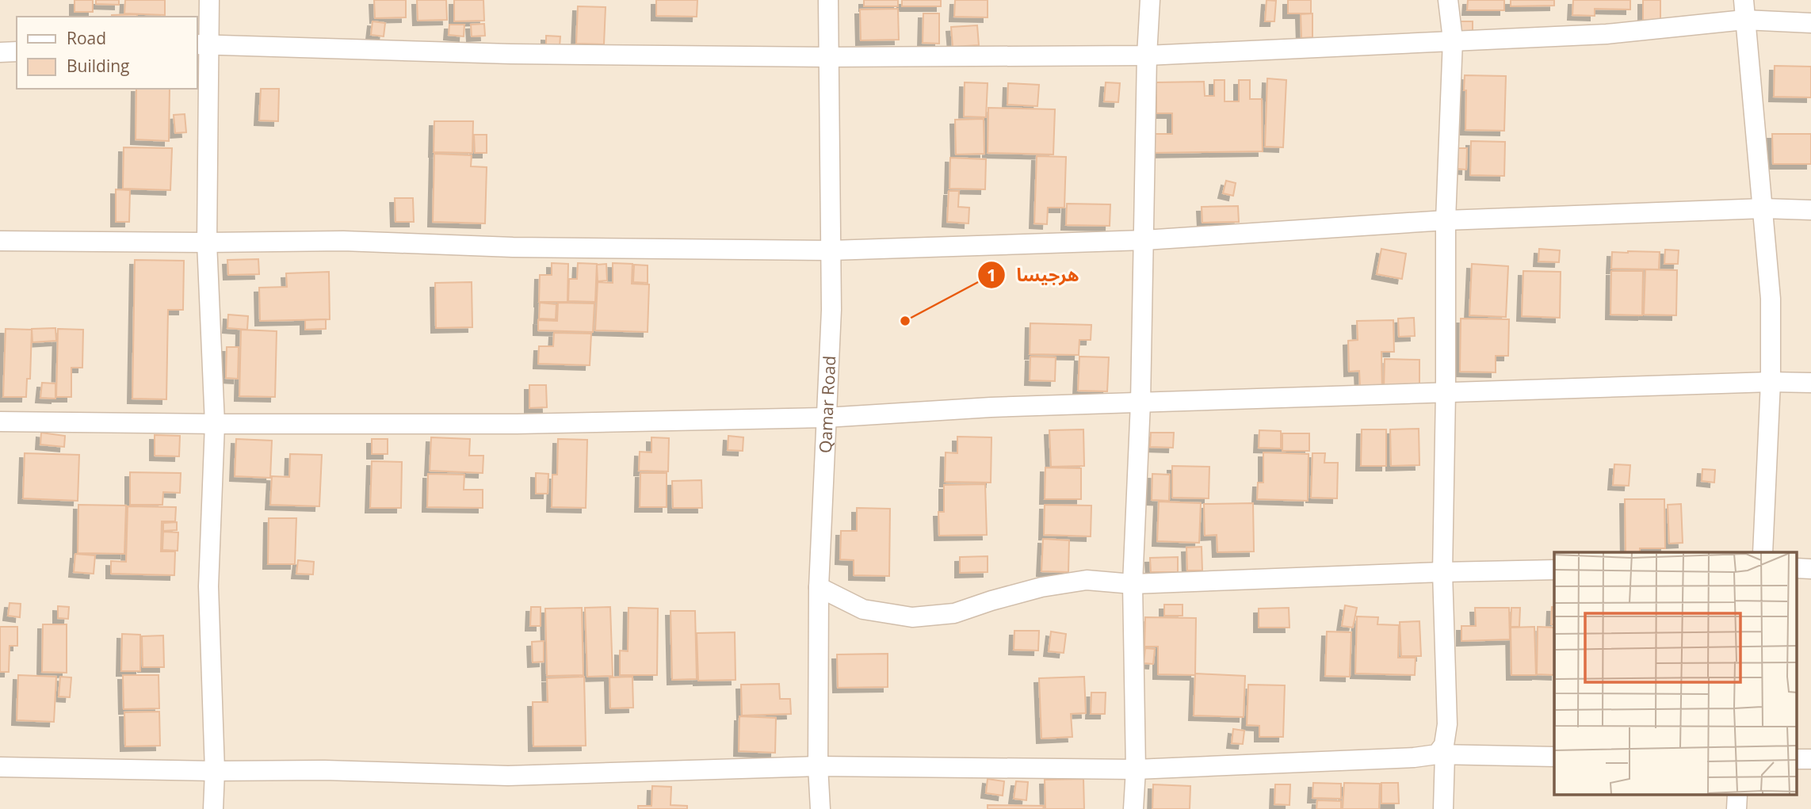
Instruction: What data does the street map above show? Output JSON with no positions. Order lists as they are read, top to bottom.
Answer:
{
  "streets": {
    "street": ["Qamar Road"]
  },
  "places": ["هرجيسا"],
  "legend": ["Road", "Building"]
}
